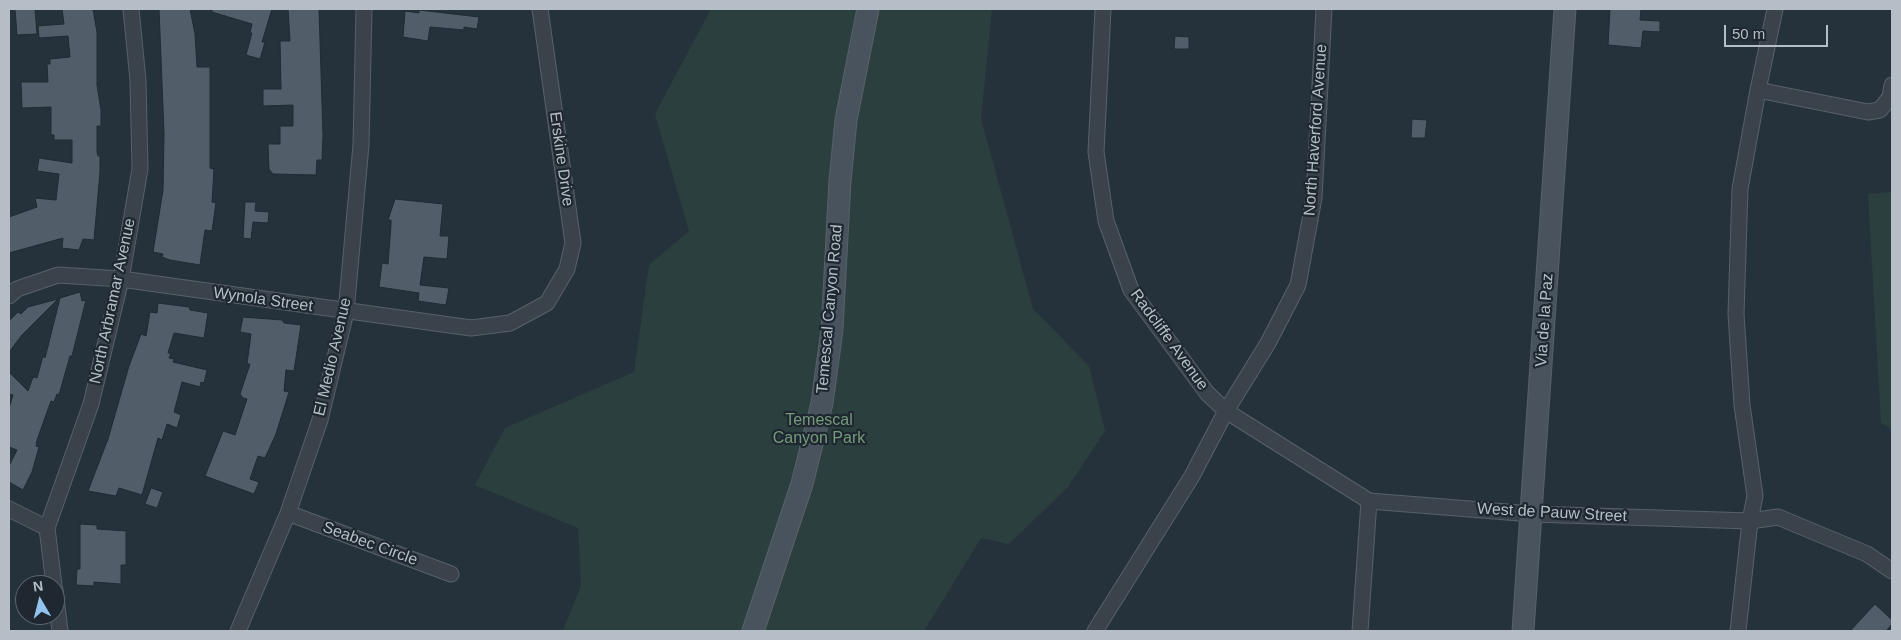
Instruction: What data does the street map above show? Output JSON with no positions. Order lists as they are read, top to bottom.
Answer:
{
  "streets": {
    "main road": ["Temescal Canyon Road", "Via de la Paz"],
    "street": [
      "North Haverford Avenue",
      "Erskine Drive",
      "Wynola Street",
      "North Arbramar Avenue",
      "Radcliffe Avenue",
      "El Medio Avenue",
      "West de Pauw Street",
      "Seabec Circle"
    ]
  },
  "crossings": [
    ["North Haverford Avenue", "Radcliffe Avenue"],
    ["North Haverford Avenue", "West de Pauw Street"],
    ["Erskine Drive", "Wynola Street"],
    ["Wynola Street", "North Arbramar Avenue"],
    ["Wynola Street", "El Medio Avenue"],
    ["Via de la Paz", "West de Pauw Street"],
    ["Radcliffe Avenue", "West de Pauw Street"],
    ["El Medio Avenue", "Seabec Circle"]
  ],
  "parks": ["Temescal Canyon Park"],
  "scale_bar": "50 m",
  "north": "top"
}
